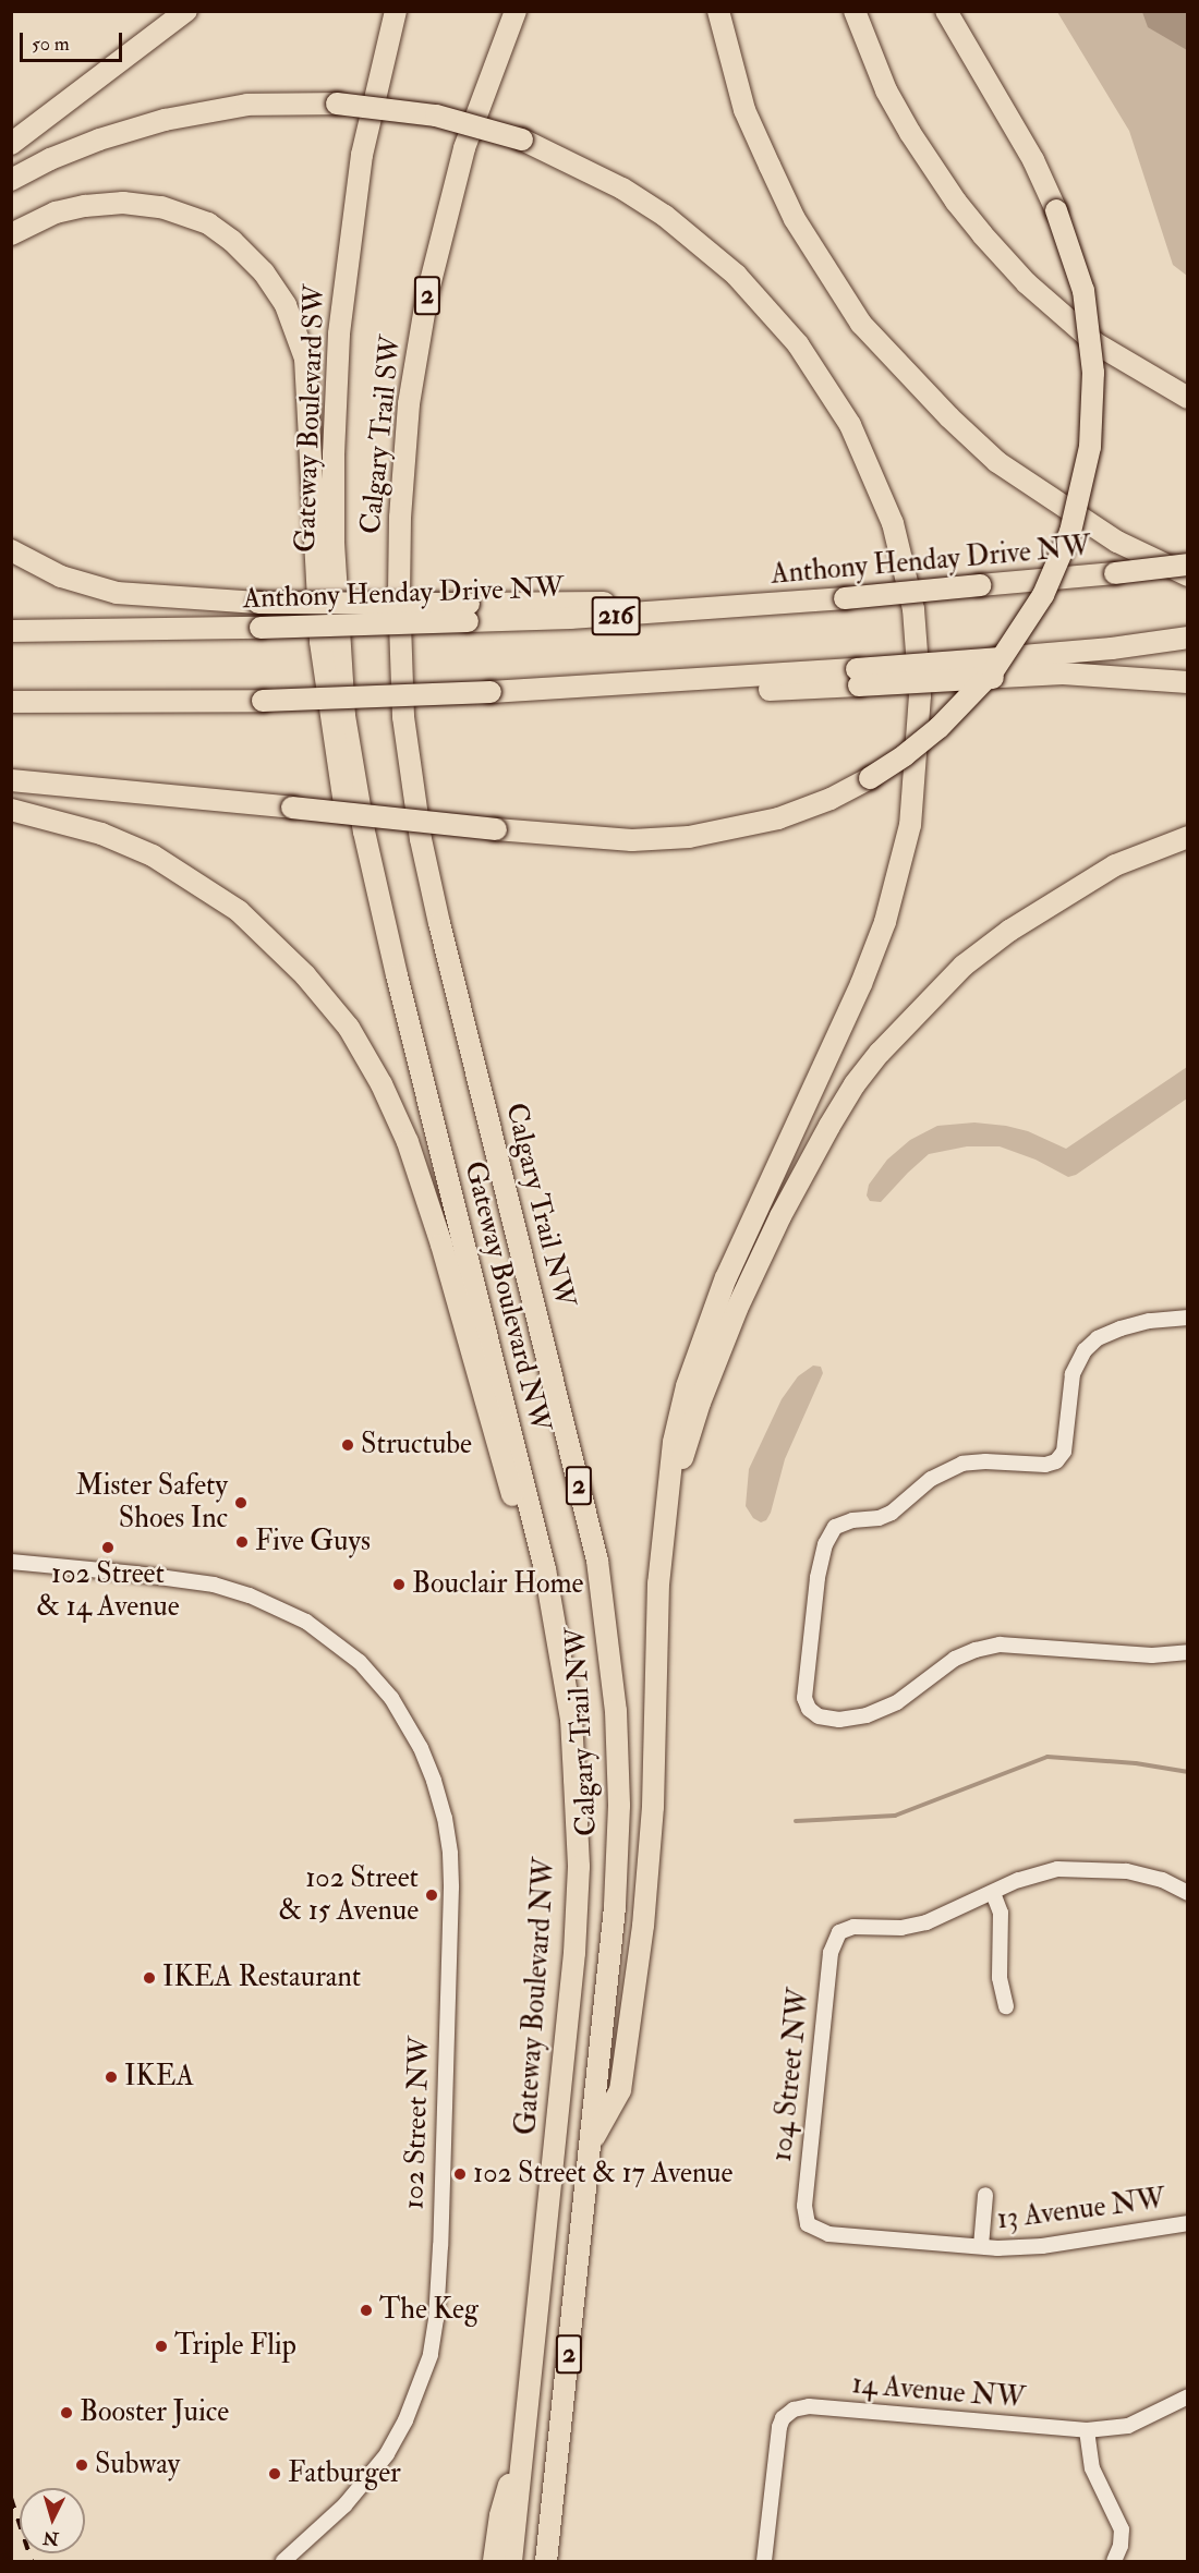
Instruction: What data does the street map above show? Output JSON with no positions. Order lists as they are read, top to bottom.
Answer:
{
  "streets": {
    "highway": [
      "2",
      "Gateway Boulevard SW",
      "Calgary Trail SW",
      "Anthony Henday Drive NW",
      "Calgary Trail NW",
      "Gateway Boulevard NW"
    ],
    "street": [
      "104 Street NW",
      "102 Street NW",
      "13 Avenue NW",
      "14 Avenue NW"
    ]
  },
  "crossings": [
    ["Gateway Boulevard SW", "Gateway Boulevard NW"],
    ["Calgary Trail SW", "Calgary Trail NW"],
    ["104 Street NW", "13 Avenue NW"]
  ],
  "places": [
    "Structube",
    "Mister Safety Shoes Inc",
    "Five Guys",
    "102 Street & 14 Avenue",
    "Bouclair Home",
    "102 Street & 15 Avenue",
    "IKEA Restaurant",
    "IKEA",
    "102 Street & 17 Avenue",
    "The Keg",
    "Triple Flip",
    "Booster Juice",
    "Subway",
    "Fatburger"
  ],
  "scale_bar": "50 m",
  "north": "bottom"
}
